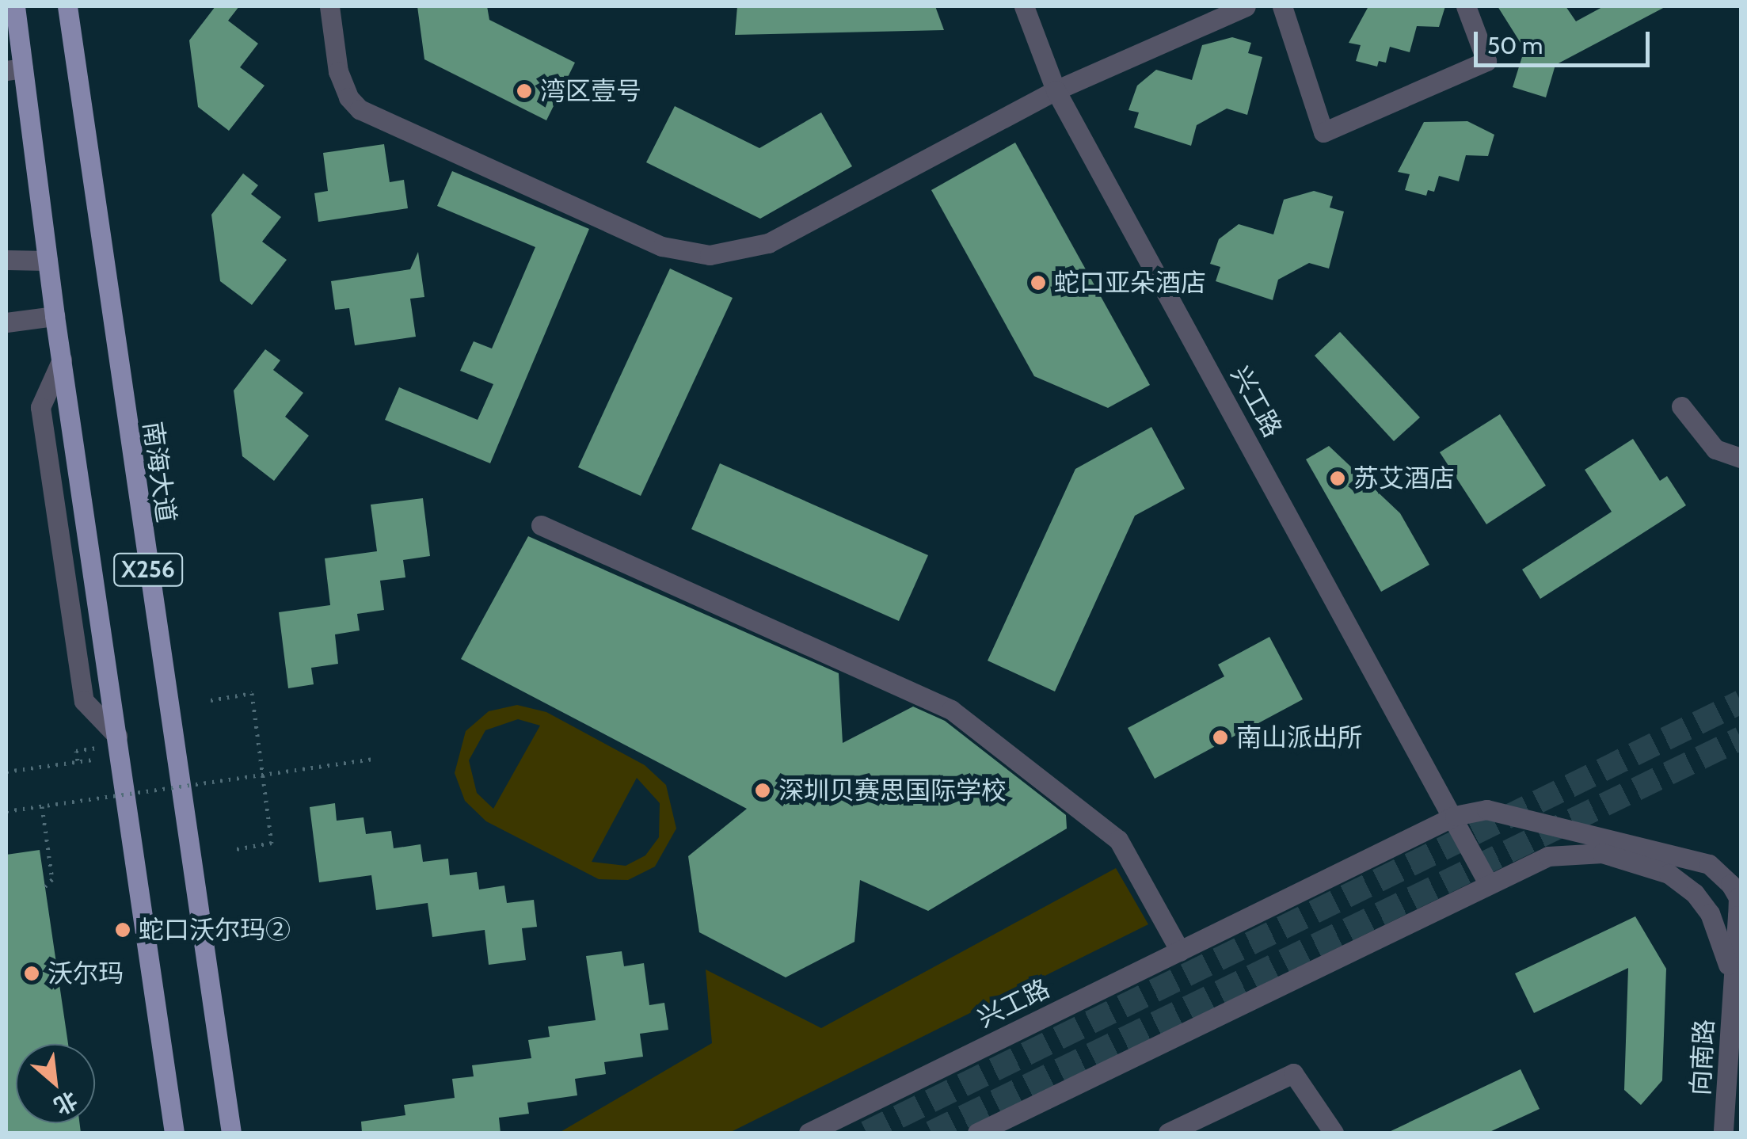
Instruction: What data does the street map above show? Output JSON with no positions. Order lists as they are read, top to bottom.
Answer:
{
  "streets": {
    "main road": ["南海大道", "X256"],
    "street": ["兴工路", "向南路"]
  },
  "crossings": [
    ["兴工路", "向南路"]
  ],
  "places": [
    "湾区壹号",
    "蛇口亚朵酒店",
    "苏艾酒店",
    "南山派出所",
    "深圳贝赛思国际学校",
    "蛇口沃尔玛②",
    "沃尔玛"
  ],
  "scale_bar": "50 m",
  "north": "bottom right"
}
